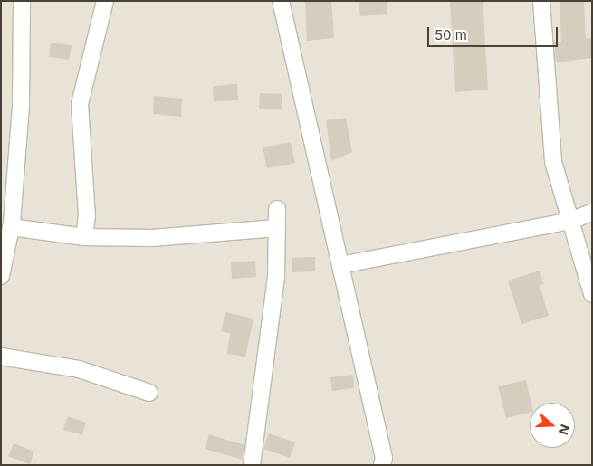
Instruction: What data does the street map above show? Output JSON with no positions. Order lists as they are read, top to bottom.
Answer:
{
  "scale_bar": "50 m",
  "north": "right"
}
